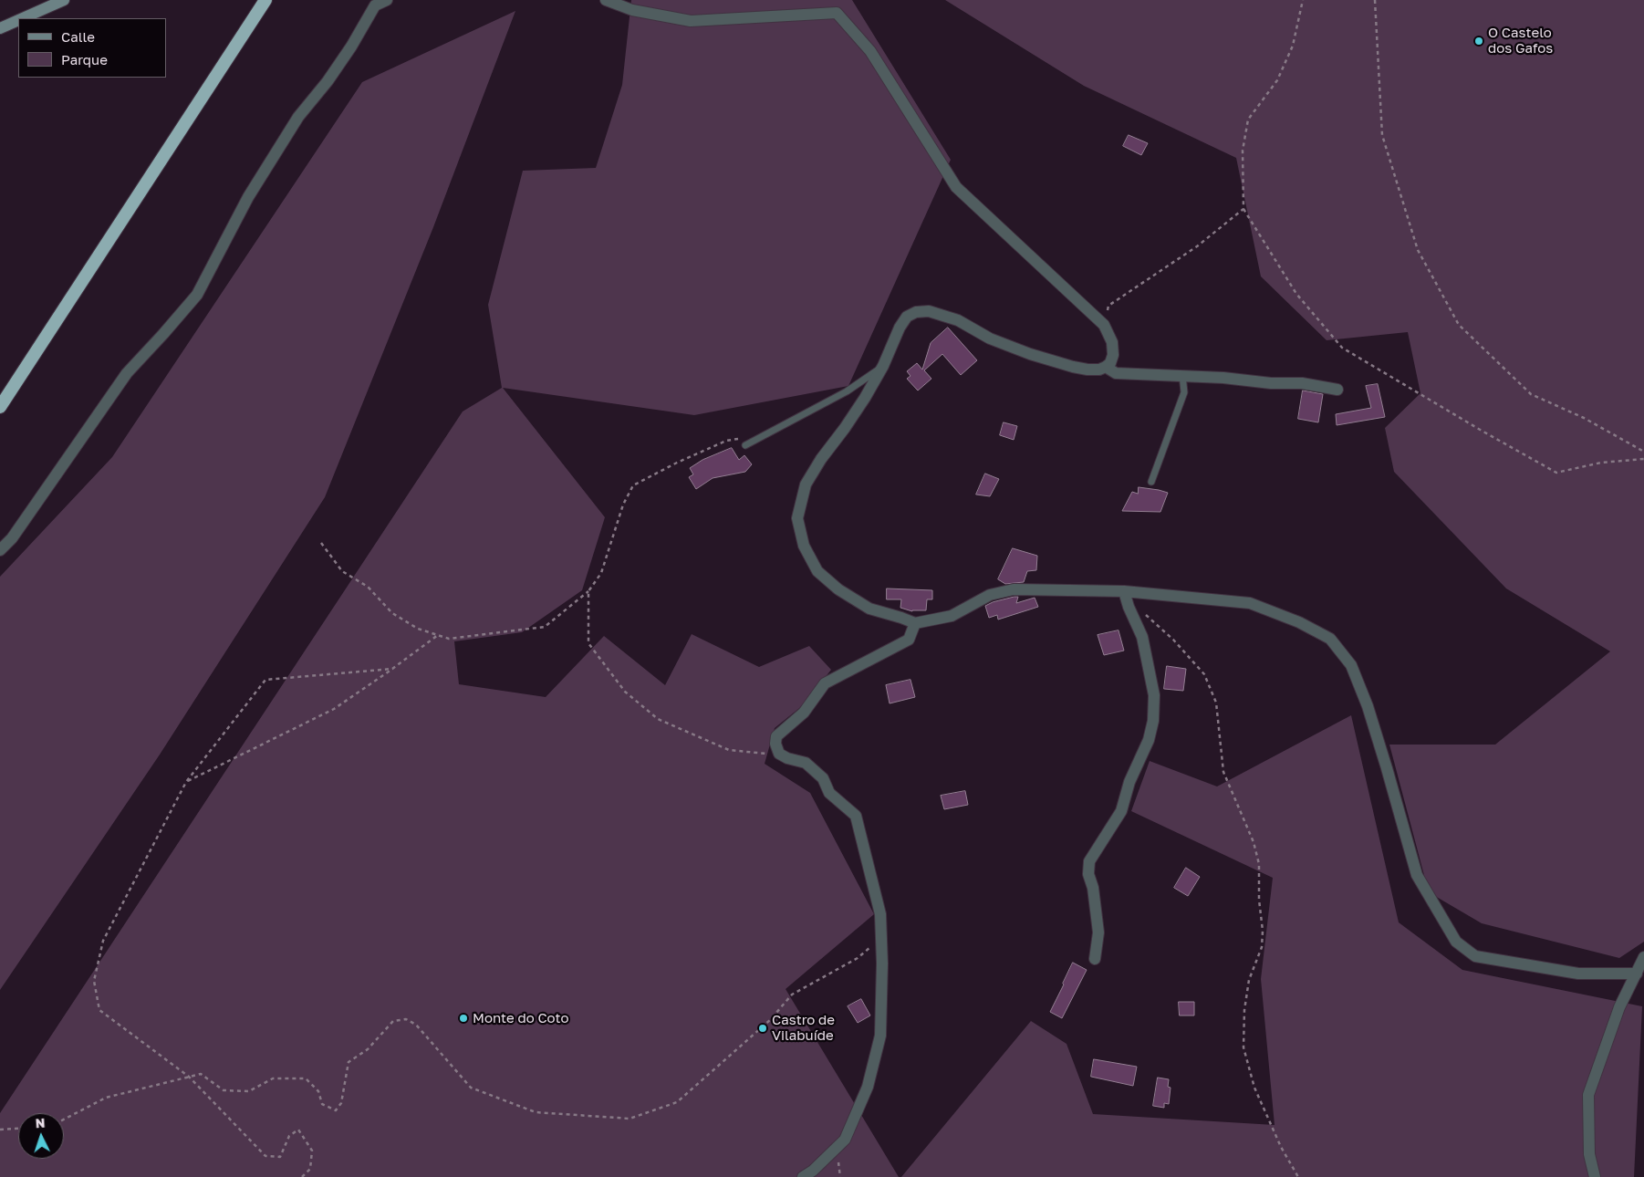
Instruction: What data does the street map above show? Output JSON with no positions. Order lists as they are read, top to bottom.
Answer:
{
  "places": ["O Castelo dos Gafos", "Monte do Coto", "Castro de Vilabuíde"],
  "legend": ["Calle", "Parque"],
  "north": "top"
}
